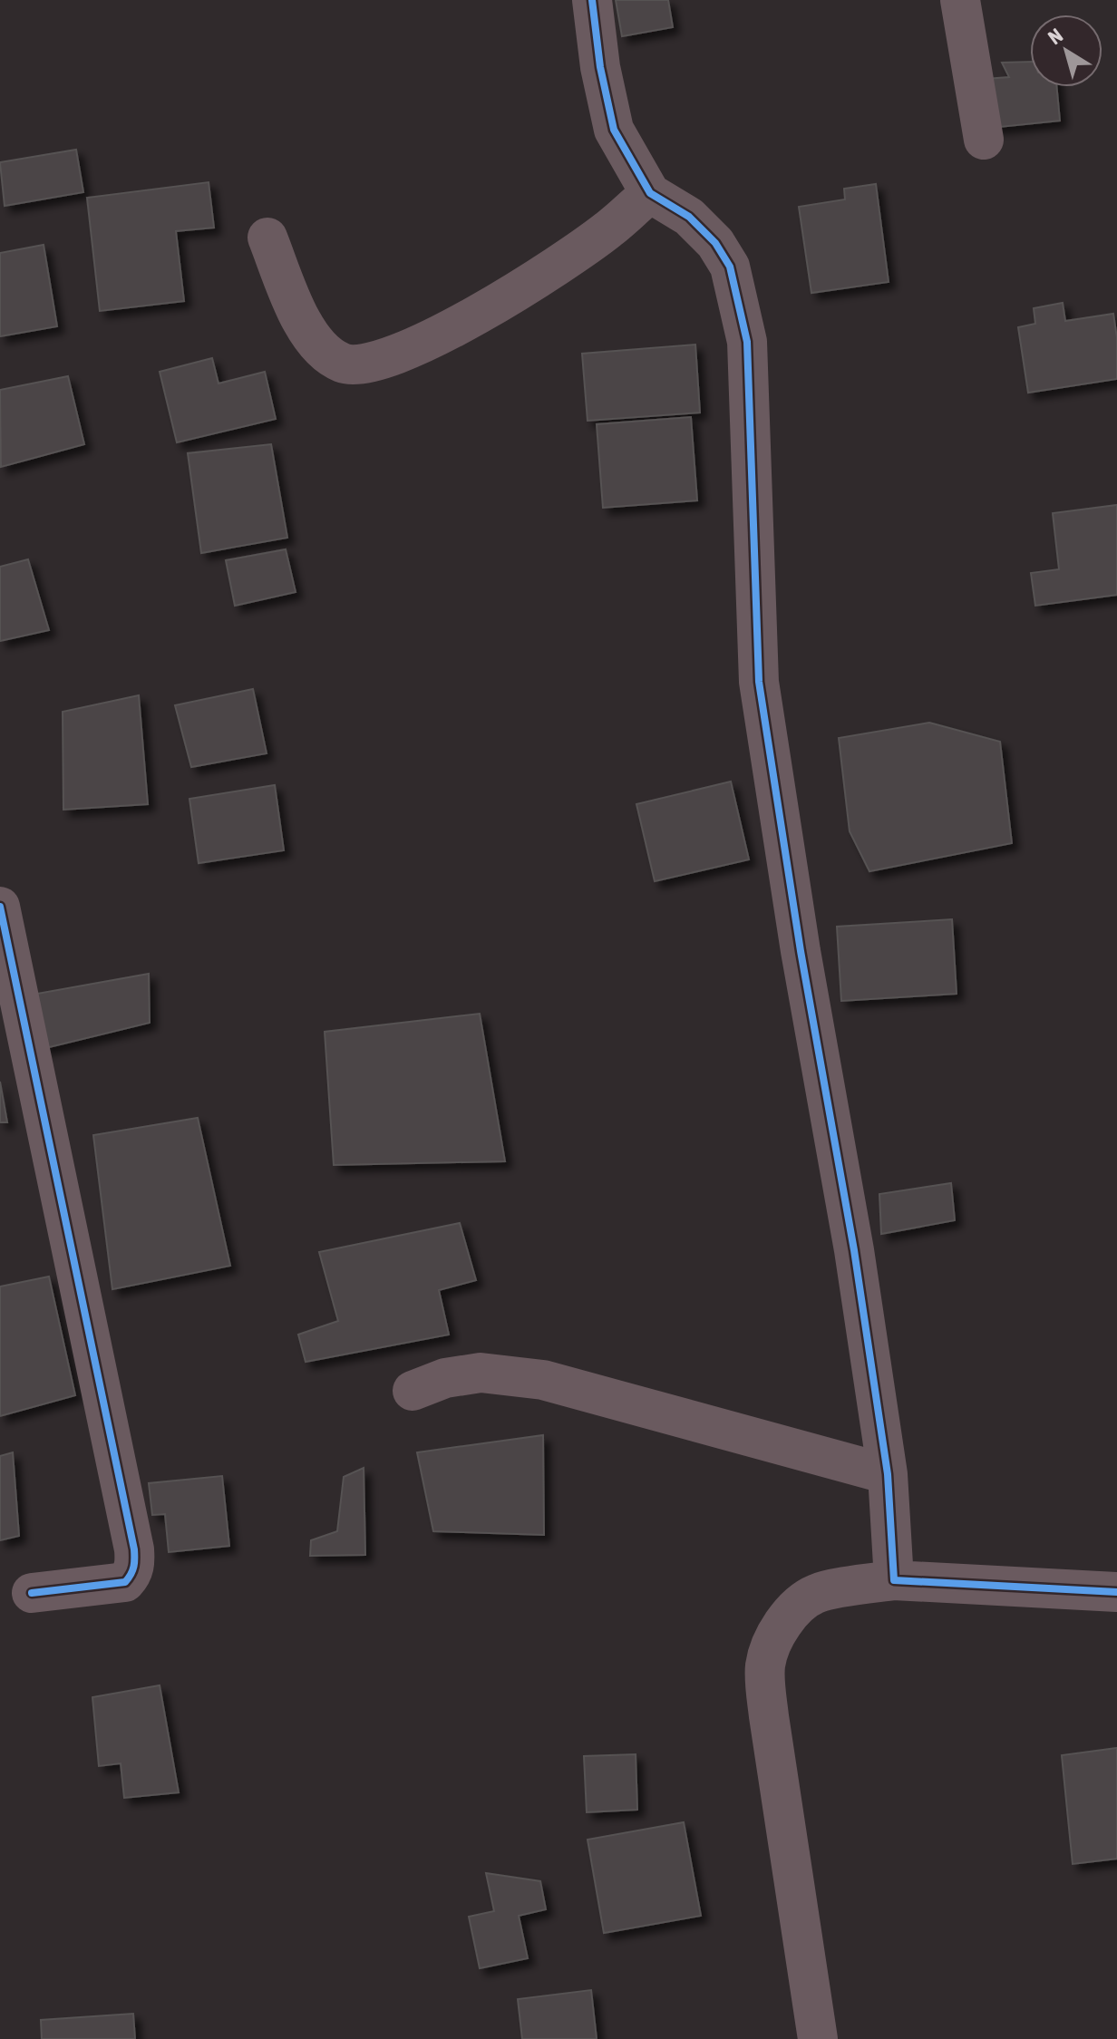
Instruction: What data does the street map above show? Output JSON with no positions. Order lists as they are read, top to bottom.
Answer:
{
  "north": "top left"
}
